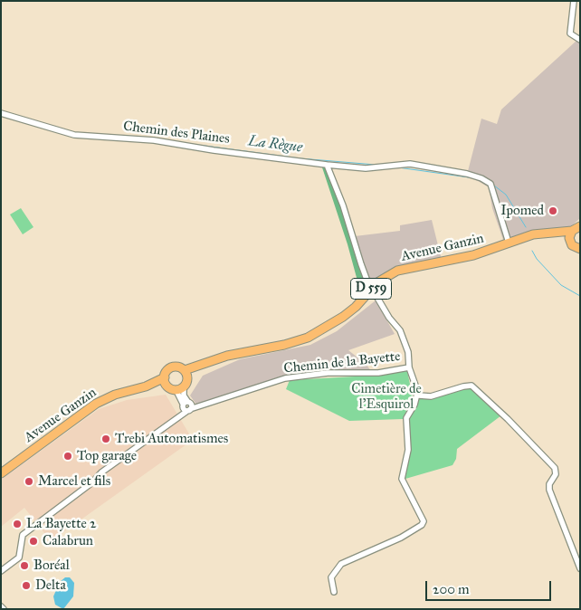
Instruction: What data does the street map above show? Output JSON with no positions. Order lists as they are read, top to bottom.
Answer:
{
  "streets": {
    "main road": ["Avenue Ganzin", "D 559"],
    "street": ["Chemin des Plaines", "Chemin de la Bayette"]
  },
  "crossings": [
    ["Chemin des Plaines", "Avenue Ganzin"]
  ],
  "water": ["La Règue"],
  "parks": ["Cimetière de l'Esquirol"],
  "places": [
    "Ipomed",
    "Trebi Automatismes",
    "Top garage",
    "Marcel et fils",
    "La Bayette 2",
    "Calabrun",
    "Boréal",
    "Delta"
  ],
  "scale_bar": "200 m"
}
